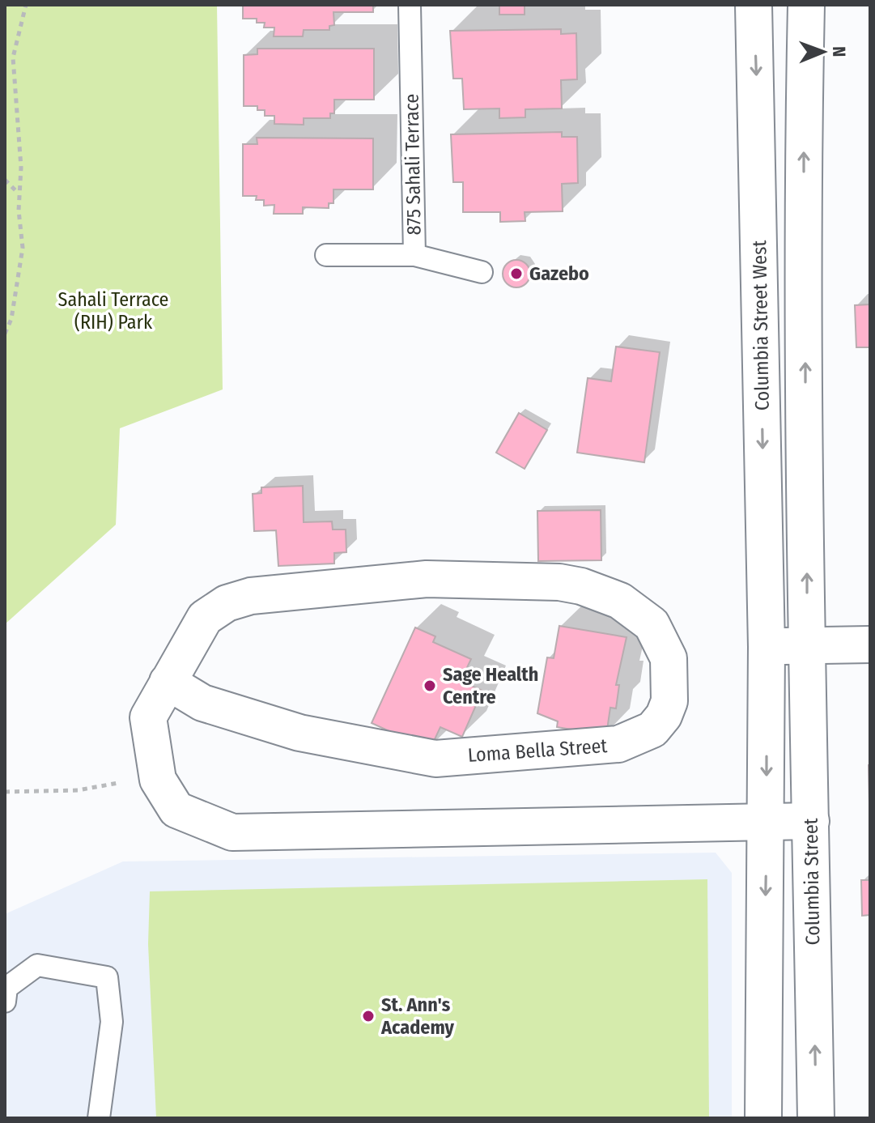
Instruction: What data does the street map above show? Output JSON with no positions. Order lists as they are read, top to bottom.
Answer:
{
  "streets": {
    "main road": ["Columbia Street West", "Loma Bella Street", "Columbia Street"],
    "lane": ["875 Sahali Terrace"]
  },
  "crossings": [
    ["Loma Bella Street", "Columbia Street"]
  ],
  "parks": ["Sahali Terrace (RIH) Park"],
  "places": ["Gazebo", "Sage Health Centre", "St. Ann's Academy"],
  "north": "right"
}
